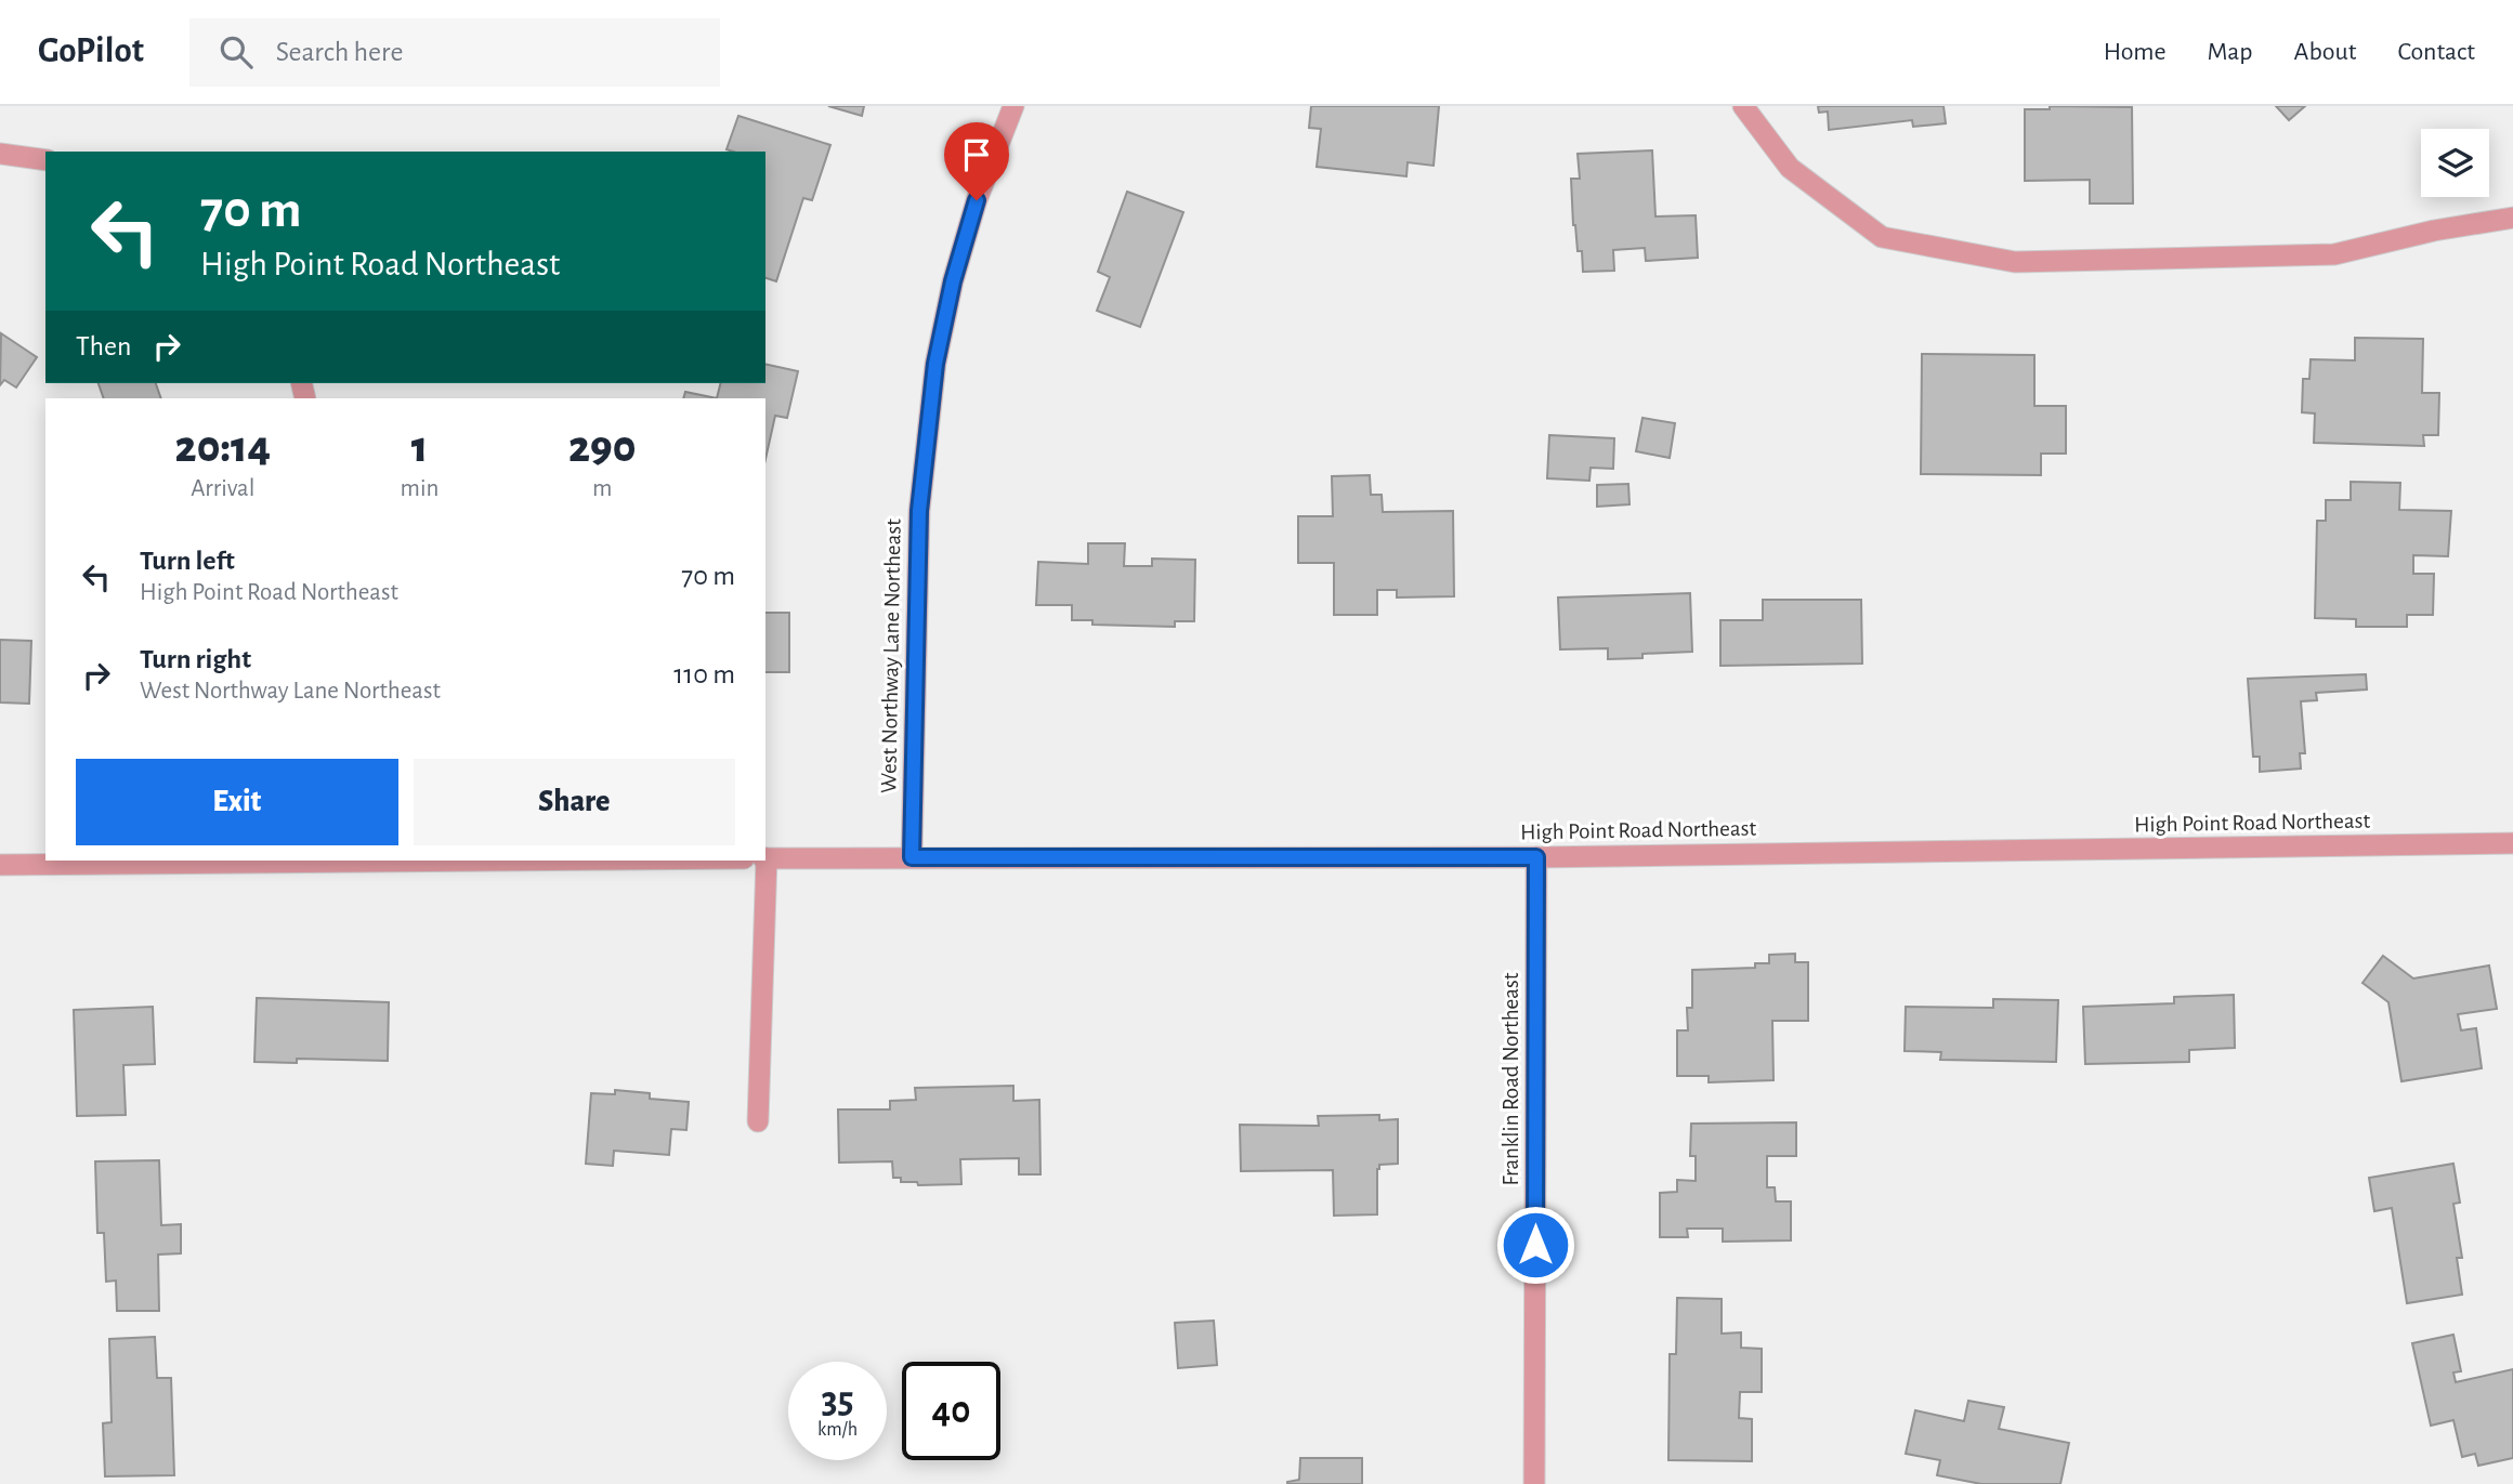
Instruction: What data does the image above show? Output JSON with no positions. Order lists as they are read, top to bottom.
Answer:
{
  "streets": {
    "street": ["West Northway Lane Northeast", "High Point Road Northeast", "Franklin Road Northeast"]
  },
  "crossings": [
    ["West Northway Lane Northeast", "High Point Road Northeast"],
    ["High Point Road Northeast", "Franklin Road Northeast"]
  ],
  "page": {
    "header": "GoPilot",
    "search": "Search here",
    "nav": [
      "Home",
      "Map",
      "About",
      "Contact"
    ],
    "turn": ["70 m", "High Point Road Northeast"],
    "then": "Then",
    "eta": [
      "20:14",
      "Arrival",
      "1",
      "min",
      "290",
      "m"
    ],
    "list": [
      {
        "name": "Turn left",
        "note": "High Point Road Northeast",
        "value": "70 m"
      },
      {
        "name": "Turn right",
        "note": "West Northway Lane Northeast",
        "value": "110 m"
      }
    ],
    "buttons": ["Exit", "Share"],
    "speed": "35 km/h",
    "limit": "40"
  }
}
